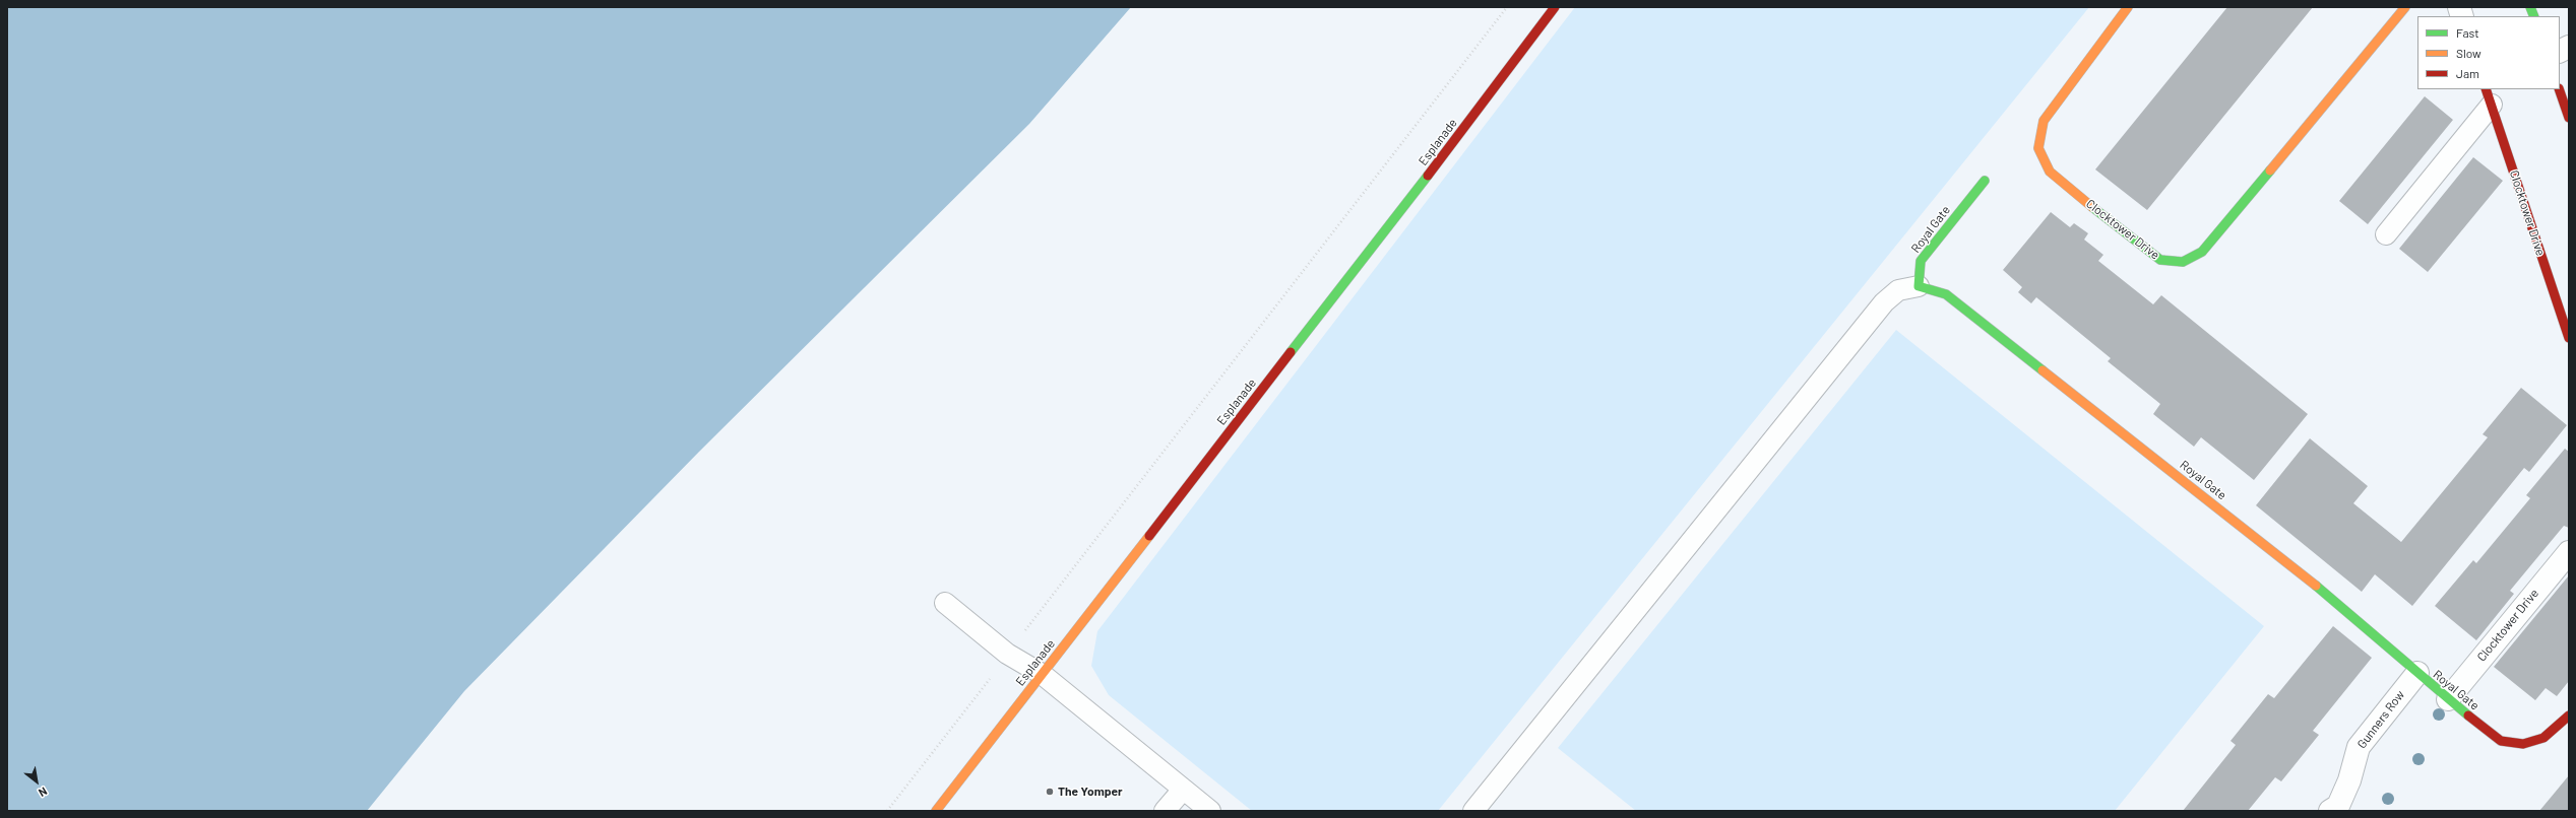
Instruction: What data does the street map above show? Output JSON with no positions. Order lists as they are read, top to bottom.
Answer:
{
  "streets": {
    "street": [
      "Esplanade",
      "Clocktower Drive",
      "Royal Gate",
      "Gunners Row"
    ]
  },
  "crossings": [
    ["Clocktower Drive", "Royal Gate"],
    ["Royal Gate", "Gunners Row"]
  ],
  "places": ["The Yomper"],
  "legend": ["Fast", "Slow", "Jam"],
  "north": "bottom right"
}
